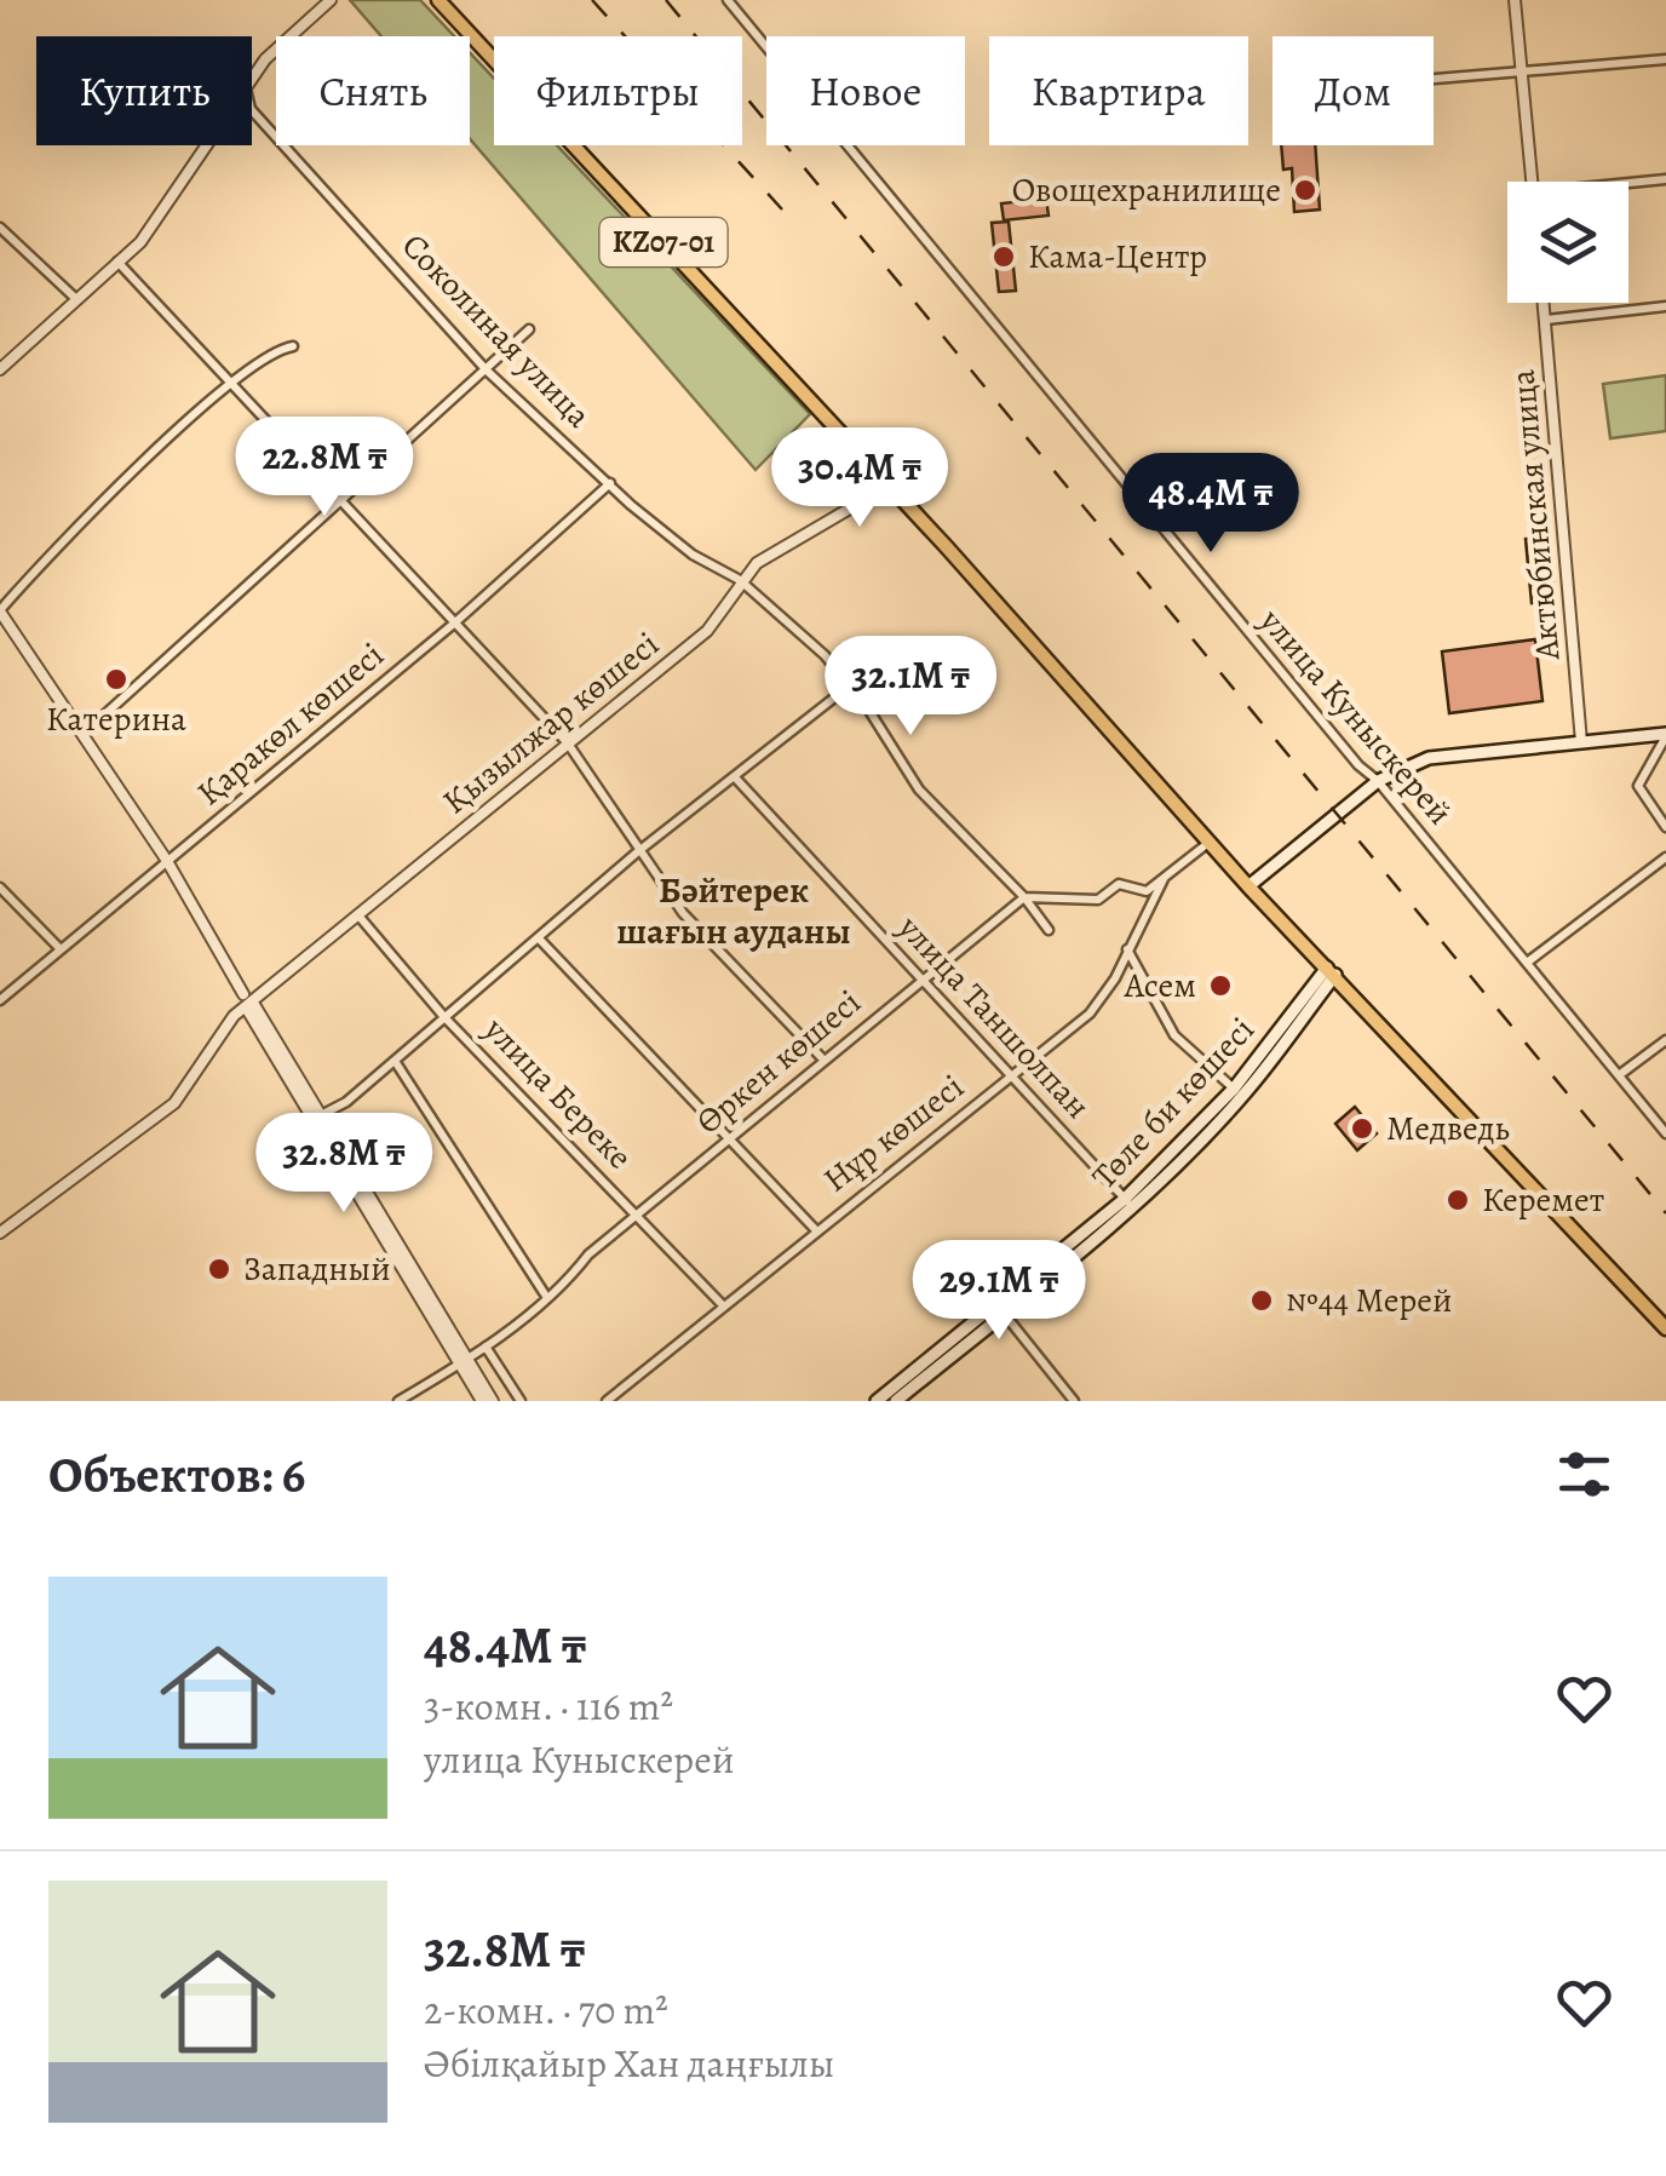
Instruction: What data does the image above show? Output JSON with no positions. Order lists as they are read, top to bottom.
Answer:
{
  "streets": {
    "main road": ["KZ07-01", "Төле би көшесі"],
    "street": [
      "Соколиная улица",
      "Актюбинская улица",
      "улица Куныскерей",
      "Қызылжар көшесі",
      "Қаракөл көшесі",
      "улица Таншолпан",
      "Өркен көшесі",
      "улица Береке",
      "Нұр көшесі"
    ]
  },
  "crossings": [
    ["KZ07-01", "Қызылжар көшесі"],
    ["KZ07-01", "Төле би көшесі"],
    ["Соколиная улица", "Қызылжар көшесі"],
    ["Соколиная улица", "Қаракөл көшесі"],
    ["Соколиная улица", "Өркен көшесі"],
    ["Қызылжар көшесі", "улица Береке"],
    ["улица Таншолпан", "Өркен көшесі"],
    ["улица Таншолпан", "Төле би көшесі"],
    ["улица Таншолпан", "Нұр көшесі"],
    ["Өркен көшесі", "улица Береке"],
    ["улица Береке", "Нұр көшесі"]
  ],
  "districts": ["Бәйтерек шағын ауданы"],
  "places": [
    "Овощехранилище",
    "Кама-Центр",
    "Катерина",
    "Асем",
    "Медведь",
    "Керемет",
    "Западный",
    "№44 Мерей"
  ],
  "page": {
    "chip": [
      "Купить",
      "Снять",
      "Фильтры",
      "Новое",
      "Квартира",
      "Дом"
    ],
    "price": [
      "22.8M ₸",
      "30.4M ₸",
      "48.4M ₸",
      "32.1M ₸",
      "32.8M ₸",
      "29.1M ₸"
    ],
    "heading": "Объектов: 6",
    "list": [
      {
        "name": "48.4M ₸",
        "note": "3-комн. · 116 m² · улица Куныскерей"
      },
      {
        "name": "32.8M ₸",
        "note": "2-комн. · 70 m² · Әбілқайыр Хан даңғылы"
      }
    ]
  }
}
